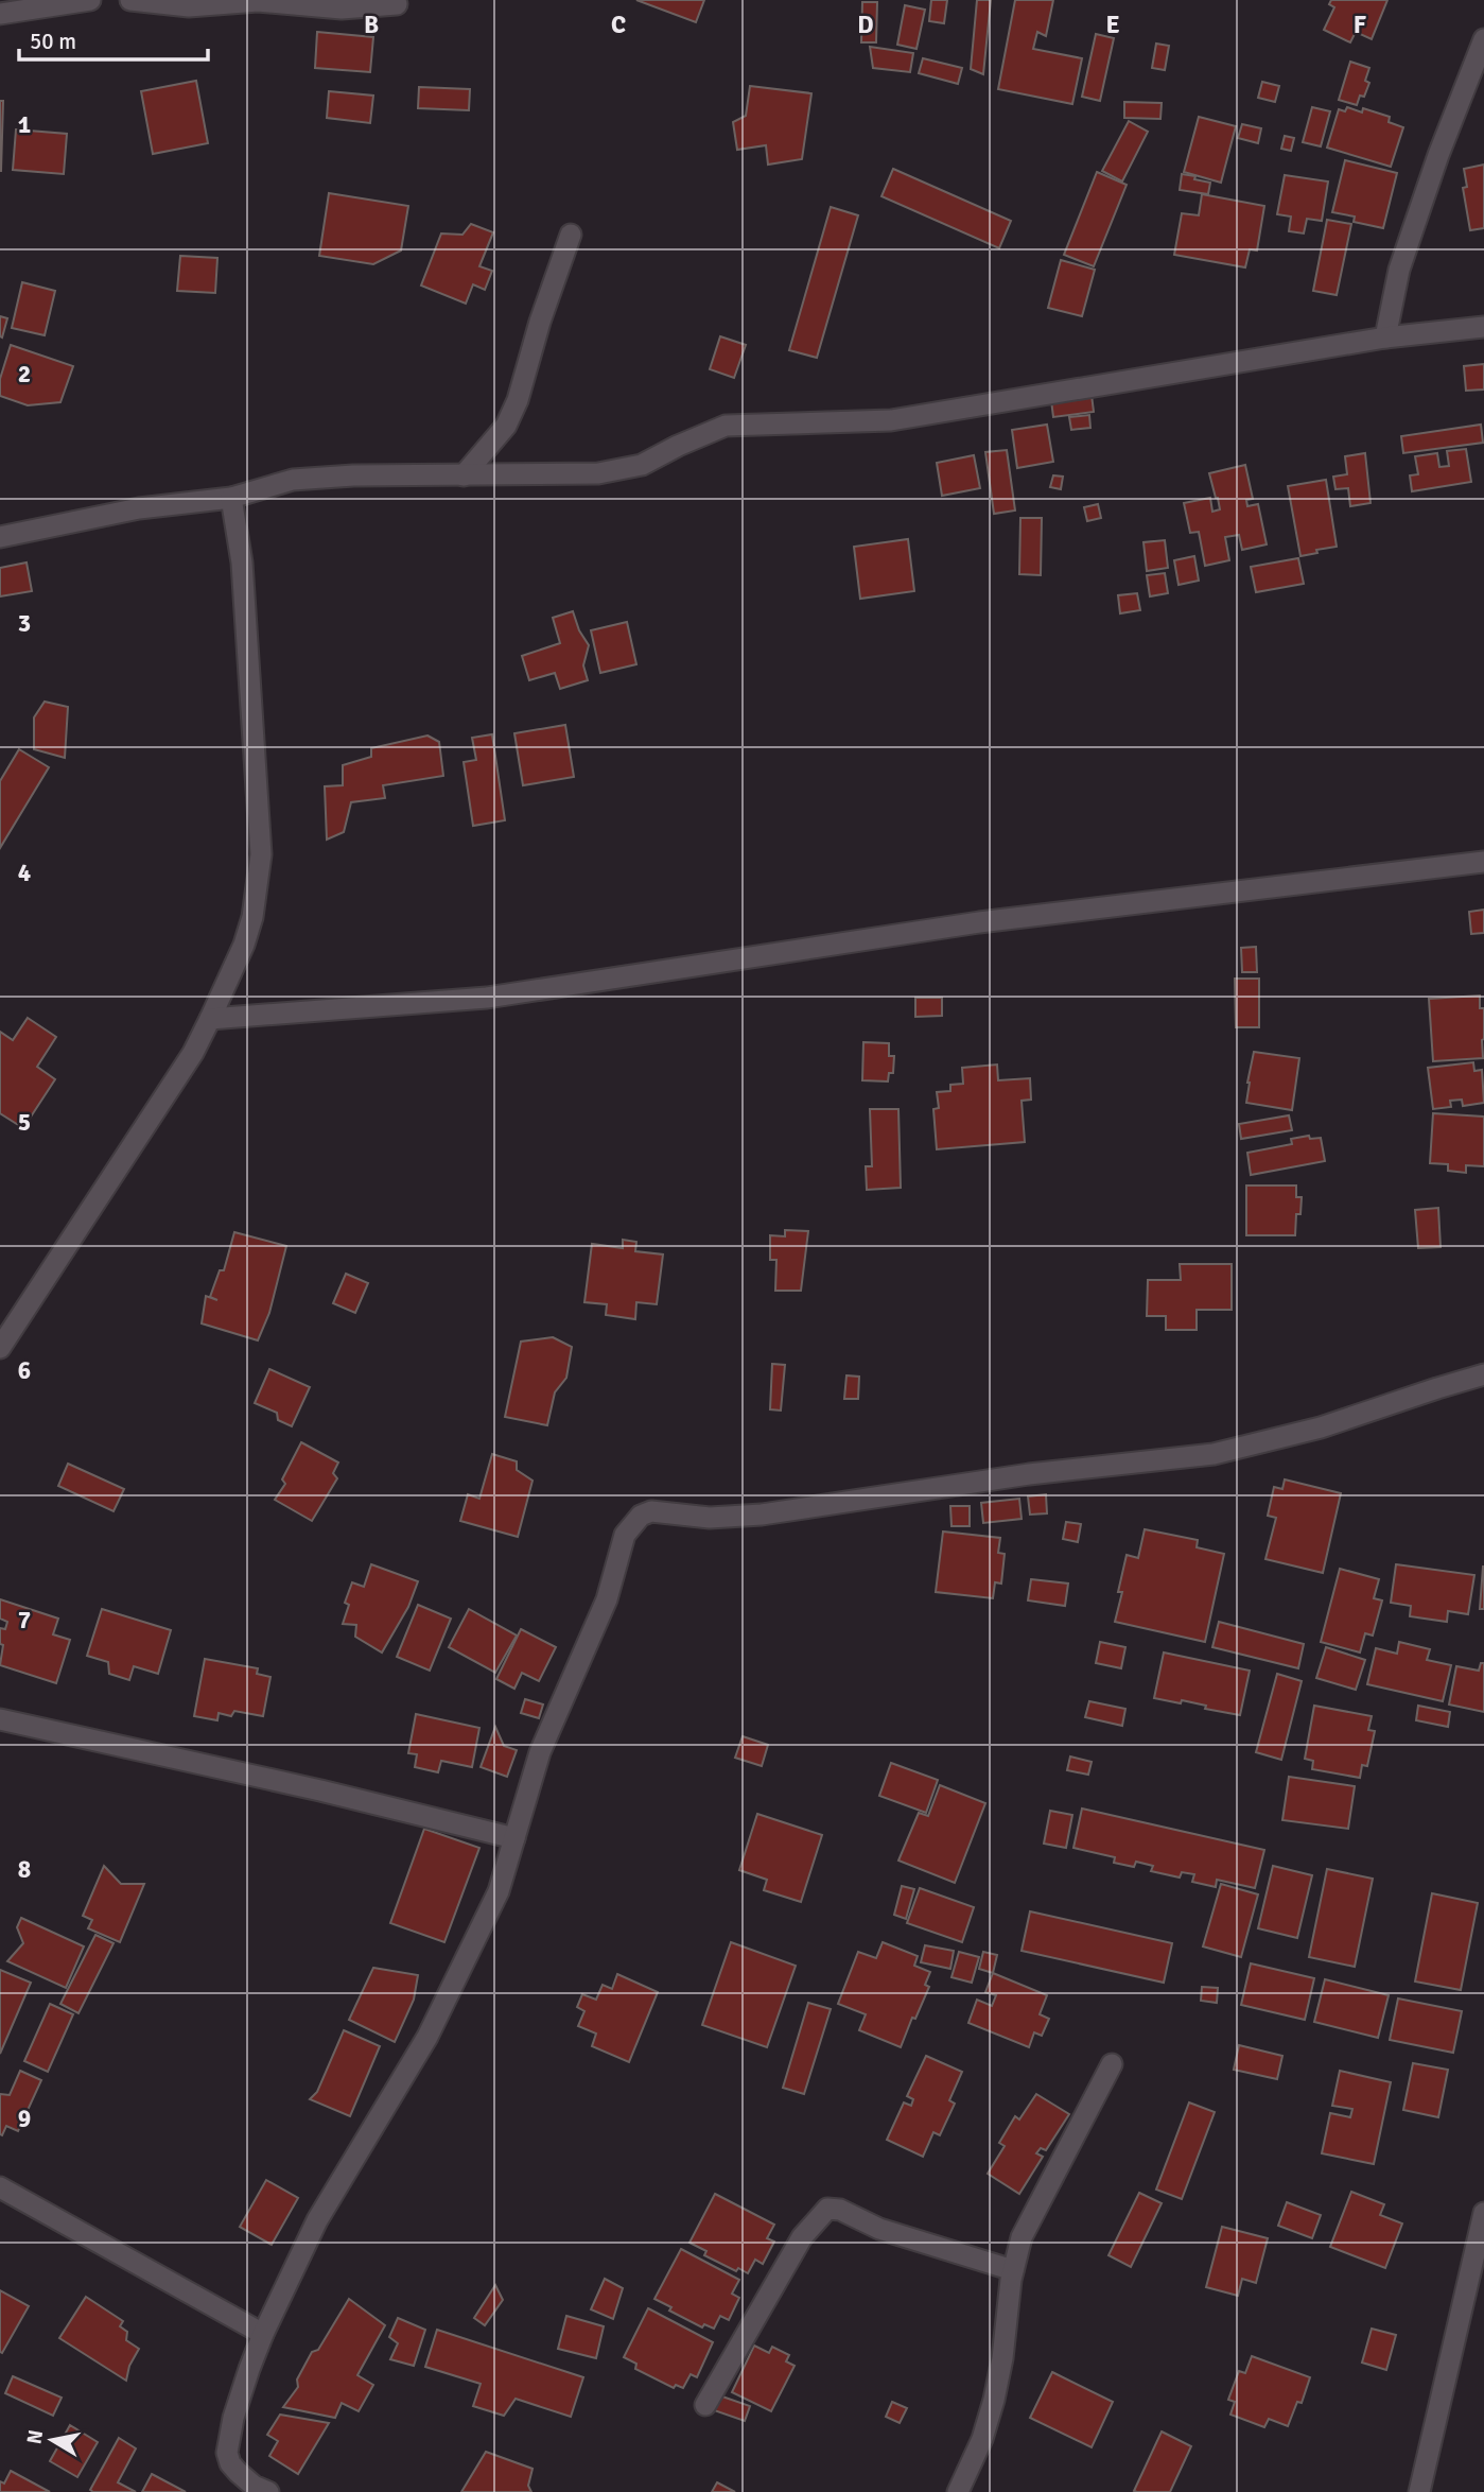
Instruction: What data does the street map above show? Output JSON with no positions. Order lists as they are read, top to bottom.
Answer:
{
  "scale_bar": "50 m",
  "north": "left",
  "grid": {
    "columns": [
      "B",
      "C",
      "D",
      "E",
      "F"
    ],
    "rows": [
      "1",
      "2",
      "3",
      "4",
      "5",
      "6",
      "7",
      "8",
      "9"
    ]
  }
}
